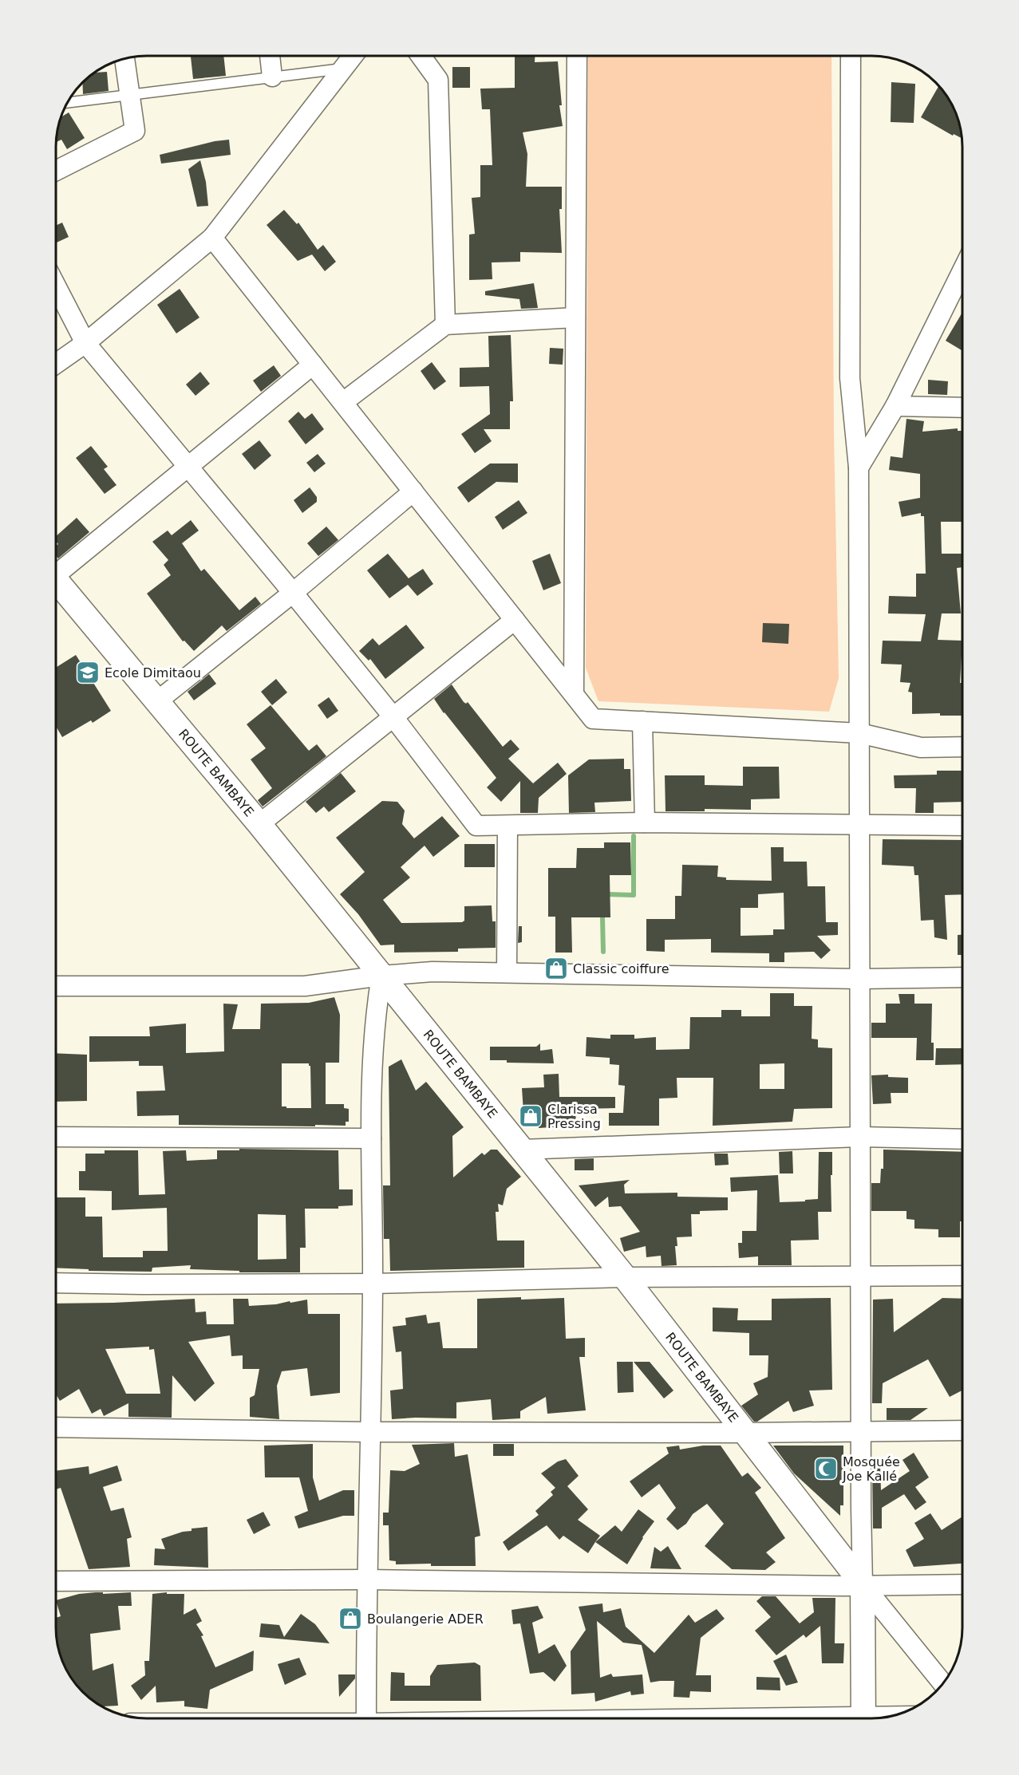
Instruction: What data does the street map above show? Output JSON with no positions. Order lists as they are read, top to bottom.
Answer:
{
  "streets": {
    "street": ["ROUTE BAMBAYE"]
  },
  "places": {
    "school or university": ["Ecole Dimitaou"],
    "shop": ["Classic coiffure", "Clarissa Pressing", "Boulangerie ADER"],
    "mosque": ["Mosquée Joe Kallé"]
  }
}
